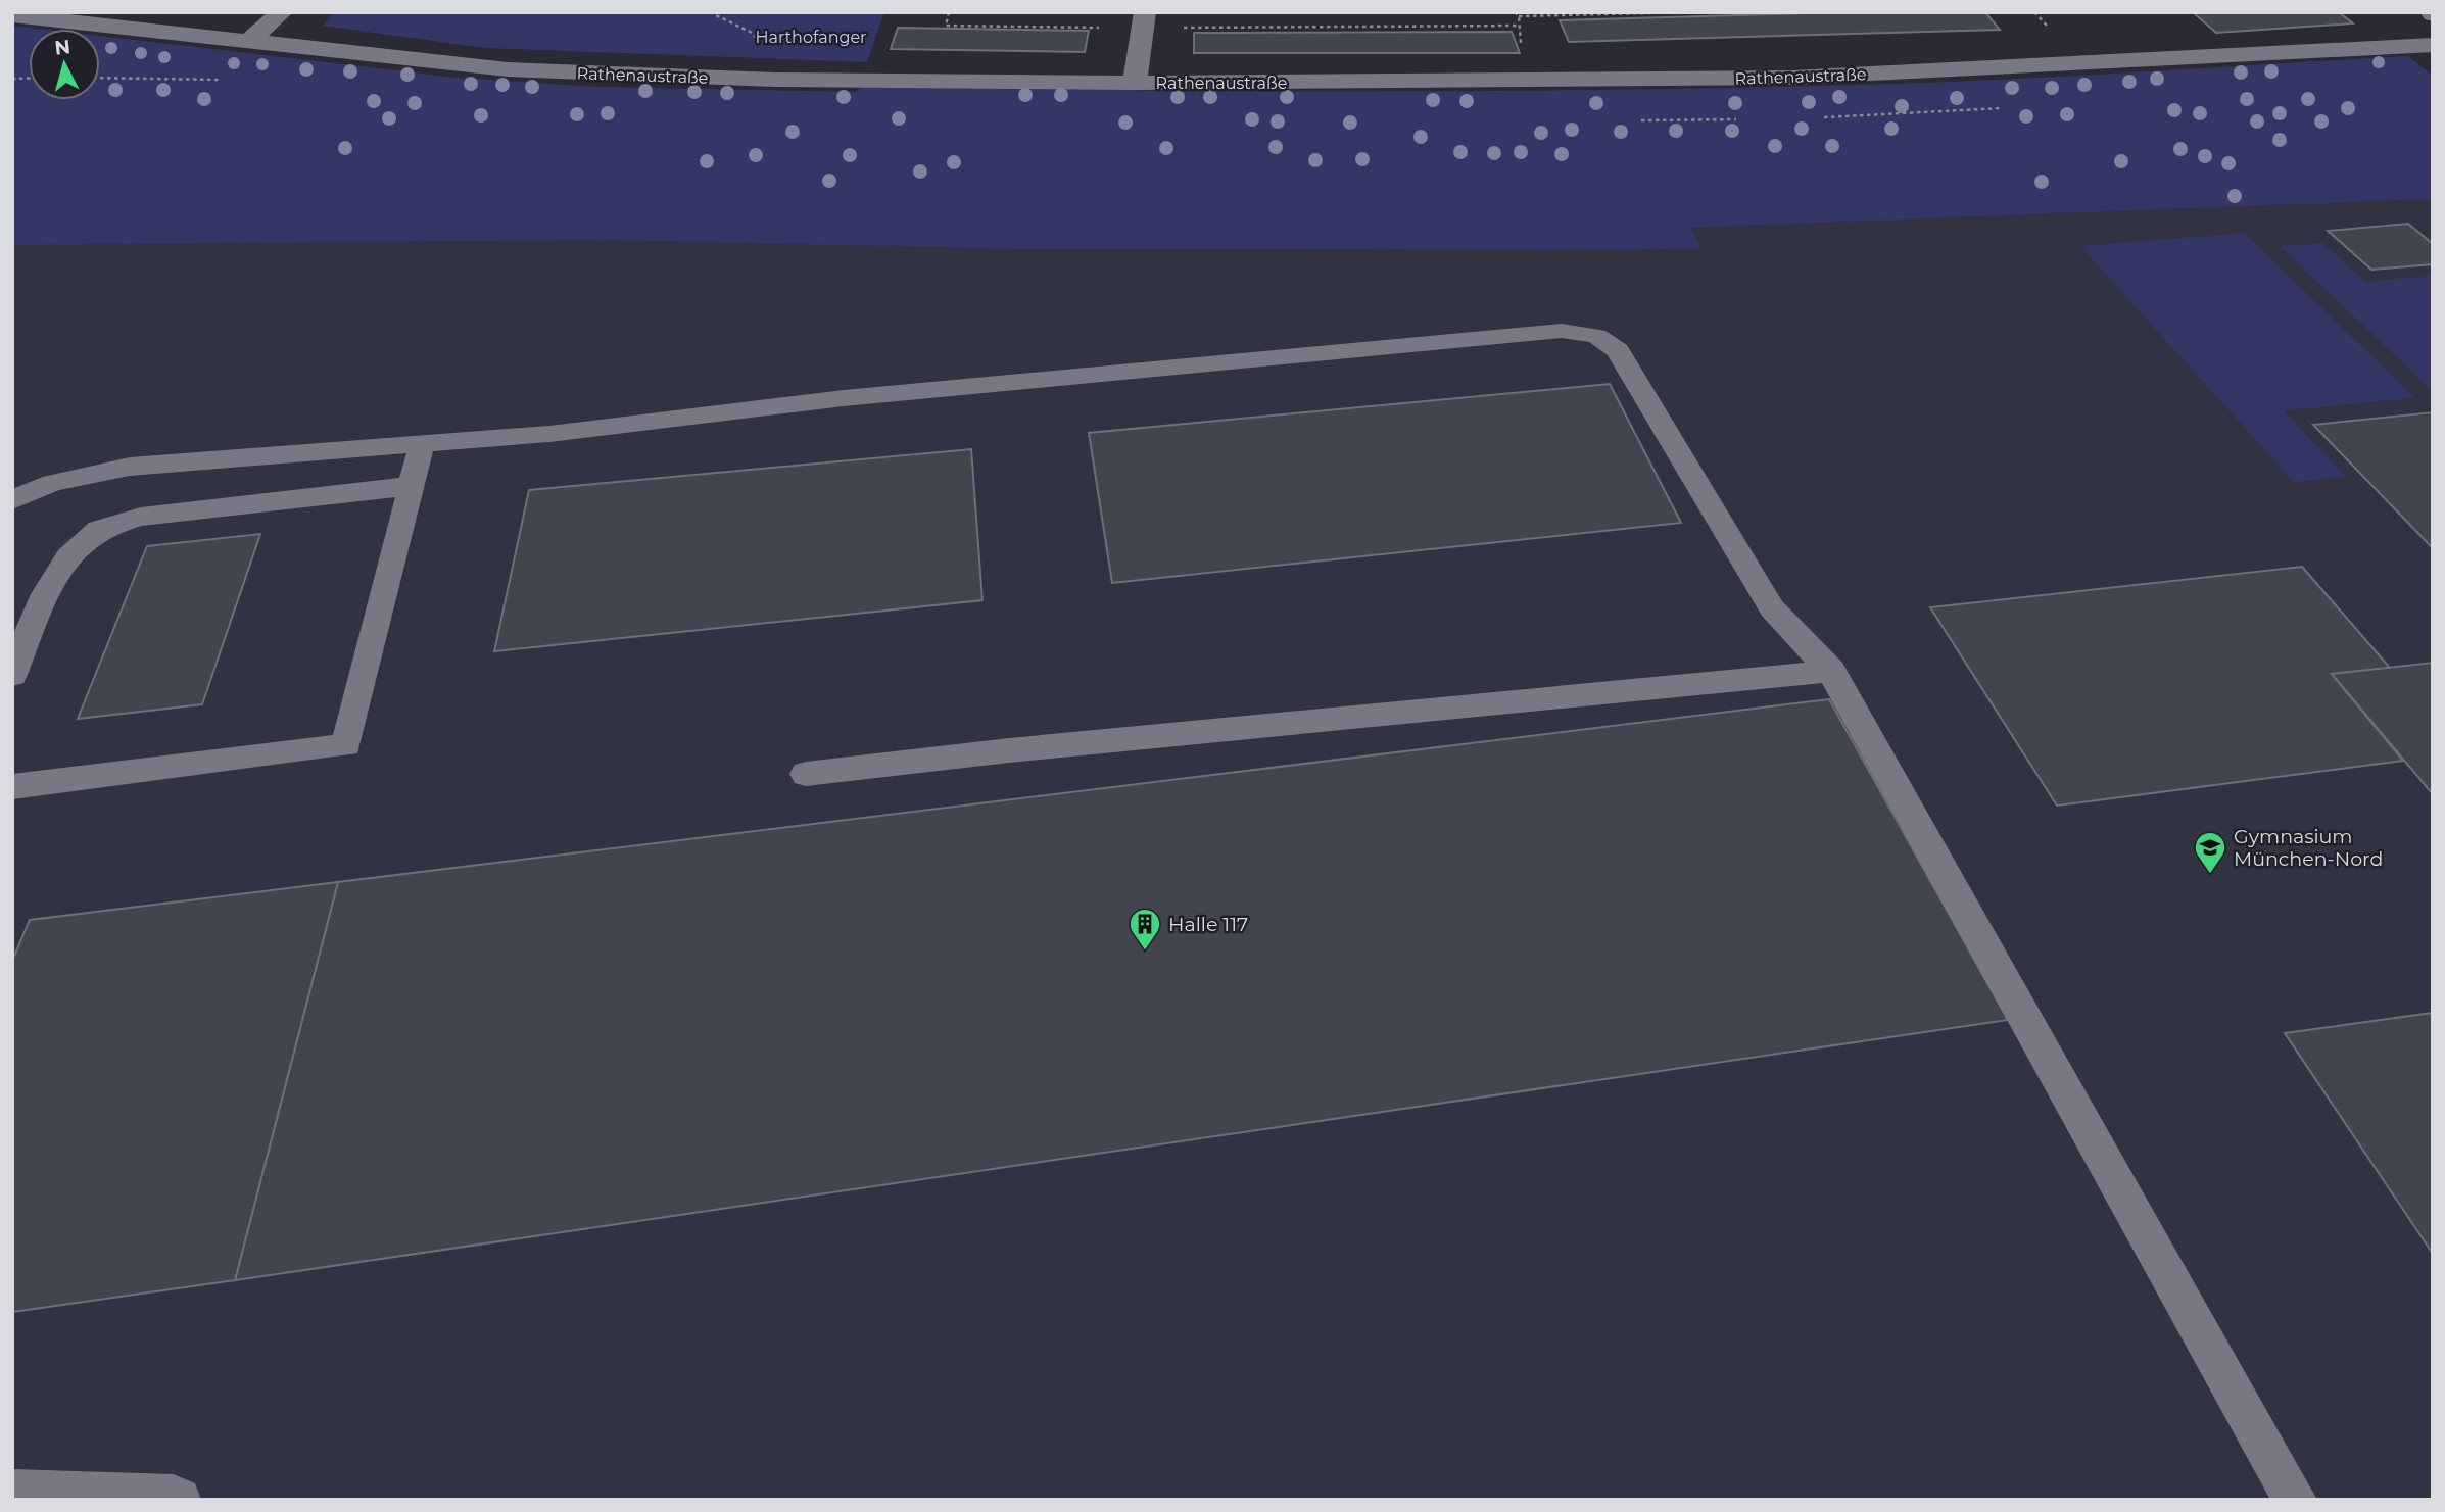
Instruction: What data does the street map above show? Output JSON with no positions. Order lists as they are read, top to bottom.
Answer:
{
  "streets": {
    "street": ["Rathenaustraße"]
  },
  "parks": ["Harthofanger"],
  "places": {
    "school or university": ["Gymnasium München-Nord"],
    "building": ["Halle 117"]
  },
  "north": "top"
}
